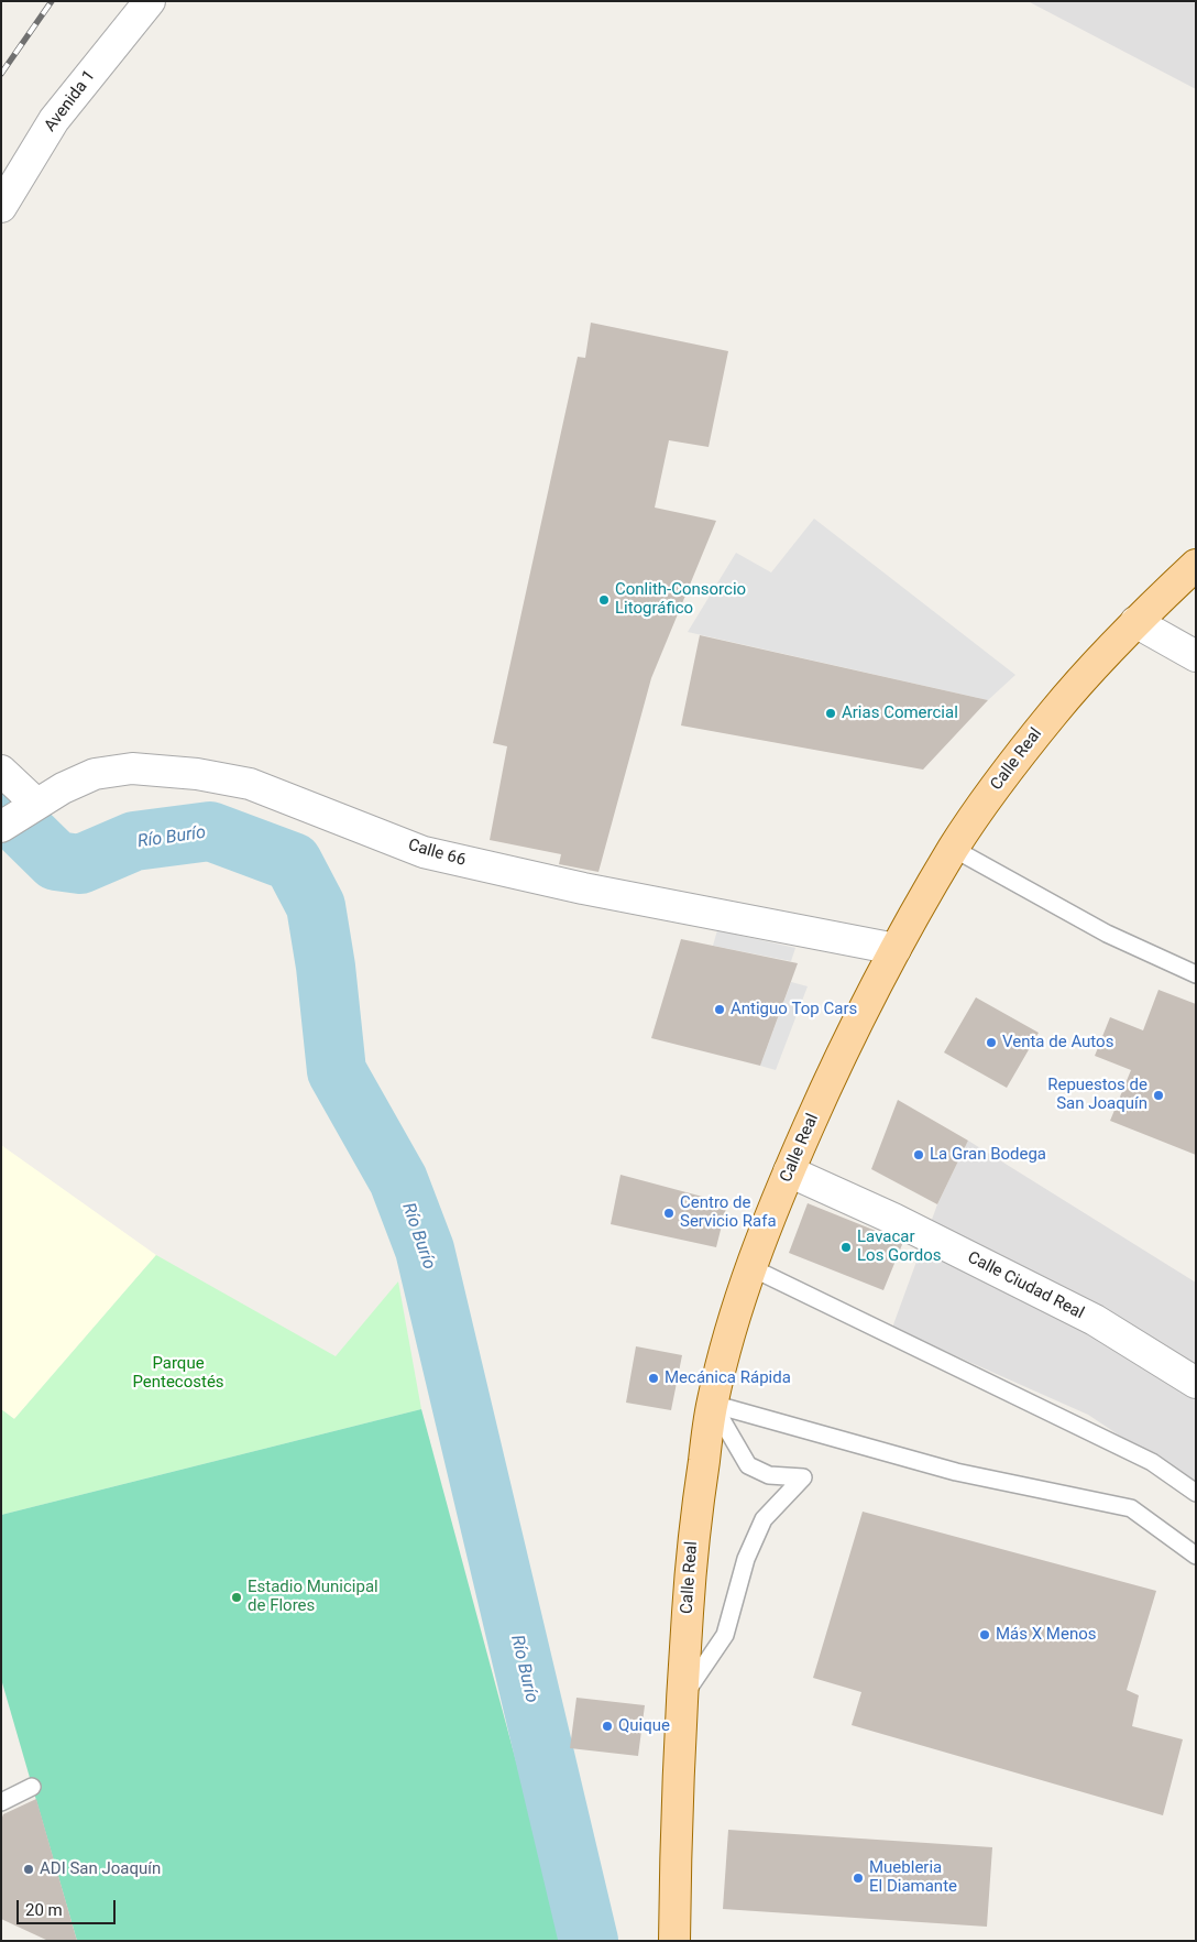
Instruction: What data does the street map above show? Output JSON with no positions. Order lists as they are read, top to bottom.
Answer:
{
  "streets": {
    "main road": ["Calle Real"],
    "street": ["Avenida 1", "Calle 66", "Calle Ciudad Real"]
  },
  "crossings": [
    ["Calle Real", "Calle 66"],
    ["Calle Real", "Calle Ciudad Real"]
  ],
  "water": ["Río Burío"],
  "parks": ["Parque Pentecostés"],
  "places": [
    "Conlith-Consorcio Litográfico",
    "Arias Comercial",
    "Antiguo Top Cars",
    "Venta de Autos",
    "Repuestos de San Joaquín",
    "La Gran Bodega",
    "Centro de Servicio Rafa",
    "Lavacar Los Gordos",
    "Mecánica Rápida",
    "Estadio Municipal de Flores",
    "Más X Menos",
    "Quique",
    "ADI San Joaquín",
    "Muebleria El Diamante"
  ],
  "scale_bar": "20 m"
}
